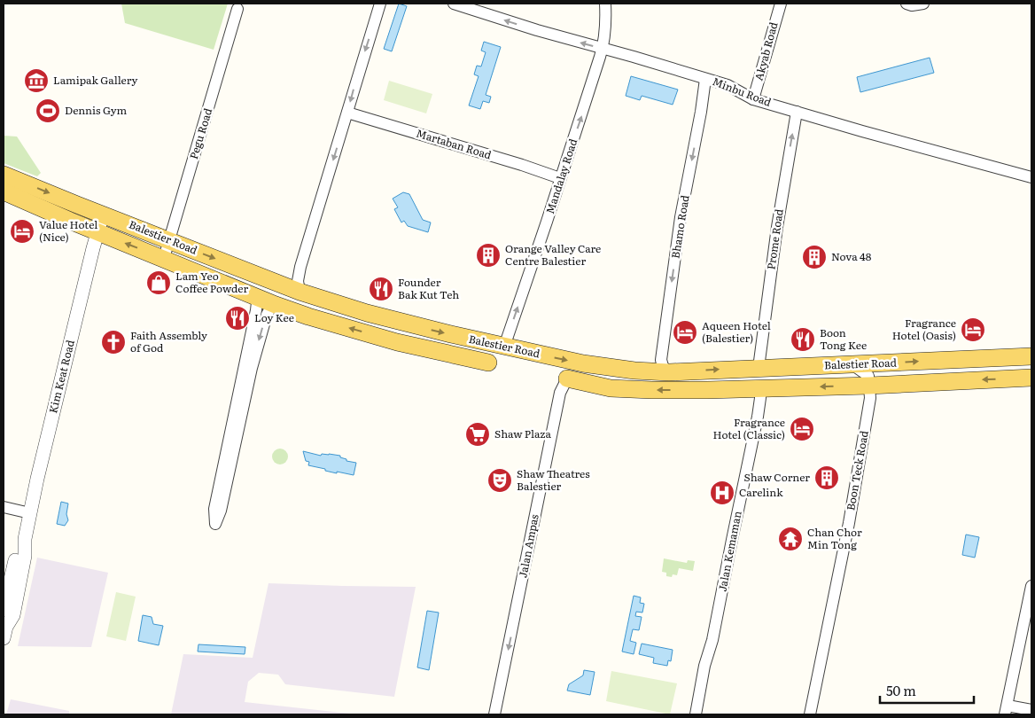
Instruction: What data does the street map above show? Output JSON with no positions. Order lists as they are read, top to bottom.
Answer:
{
  "streets": {
    "main road": ["Balestier Road"],
    "street": [
      "Akyab Road",
      "Minbu Road",
      "Pegu Road",
      "Martaban Road",
      "Mandalay Road",
      "Bhamo Road",
      "Prome Road",
      "Kim Keat Road",
      "Boon Teck Road",
      "Jalan Ampas",
      "Jalan Kemaman"
    ]
  },
  "crossings": [
    ["Akyab Road", "Minbu Road"],
    ["Minbu Road", "Mandalay Road"],
    ["Minbu Road", "Bhamo Road"],
    ["Minbu Road", "Prome Road"],
    ["Pegu Road", "Balestier Road"],
    ["Martaban Road", "Mandalay Road"],
    ["Mandalay Road", "Balestier Road"],
    ["Bhamo Road", "Balestier Road"],
    ["Balestier Road", "Prome Road"],
    ["Balestier Road", "Kim Keat Road"],
    ["Balestier Road", "Boon Teck Road"],
    ["Balestier Road", "Jalan Ampas"],
    ["Balestier Road", "Jalan Kemaman"]
  ],
  "one_way": [
    "Mandalay Road",
    "Bhamo Road",
    "Prome Road",
    "Jalan Ampas"
  ],
  "places": {
    "museum": ["Lamipak Gallery"],
    "sports": ["Dennis Gym"],
    "hotel": [
      "Value Hotel (Nice)",
      "Fragrance Hotel (Oasis)",
      "Aqueen Hotel (Balestier)",
      "Fragrance Hotel (Classic)"
    ],
    "building": ["Orange Valley Care Centre Balestier", "Nova 48", "Shaw Corner"],
    "shop": ["Lam Yeo Coffee Powder"],
    "restaurant": ["Founder Bak Kut Teh", "Loy Kee", "Boon Tong Kee"],
    "church": ["Faith Assembly of God"],
    "supermarket": ["Shaw Plaza"],
    "theatre": ["Shaw Theatres Balestier"],
    "hospital": ["Carelink"],
    "temple": ["Chan Chor Min Tong"]
  },
  "scale_bar": "50 m"
}
